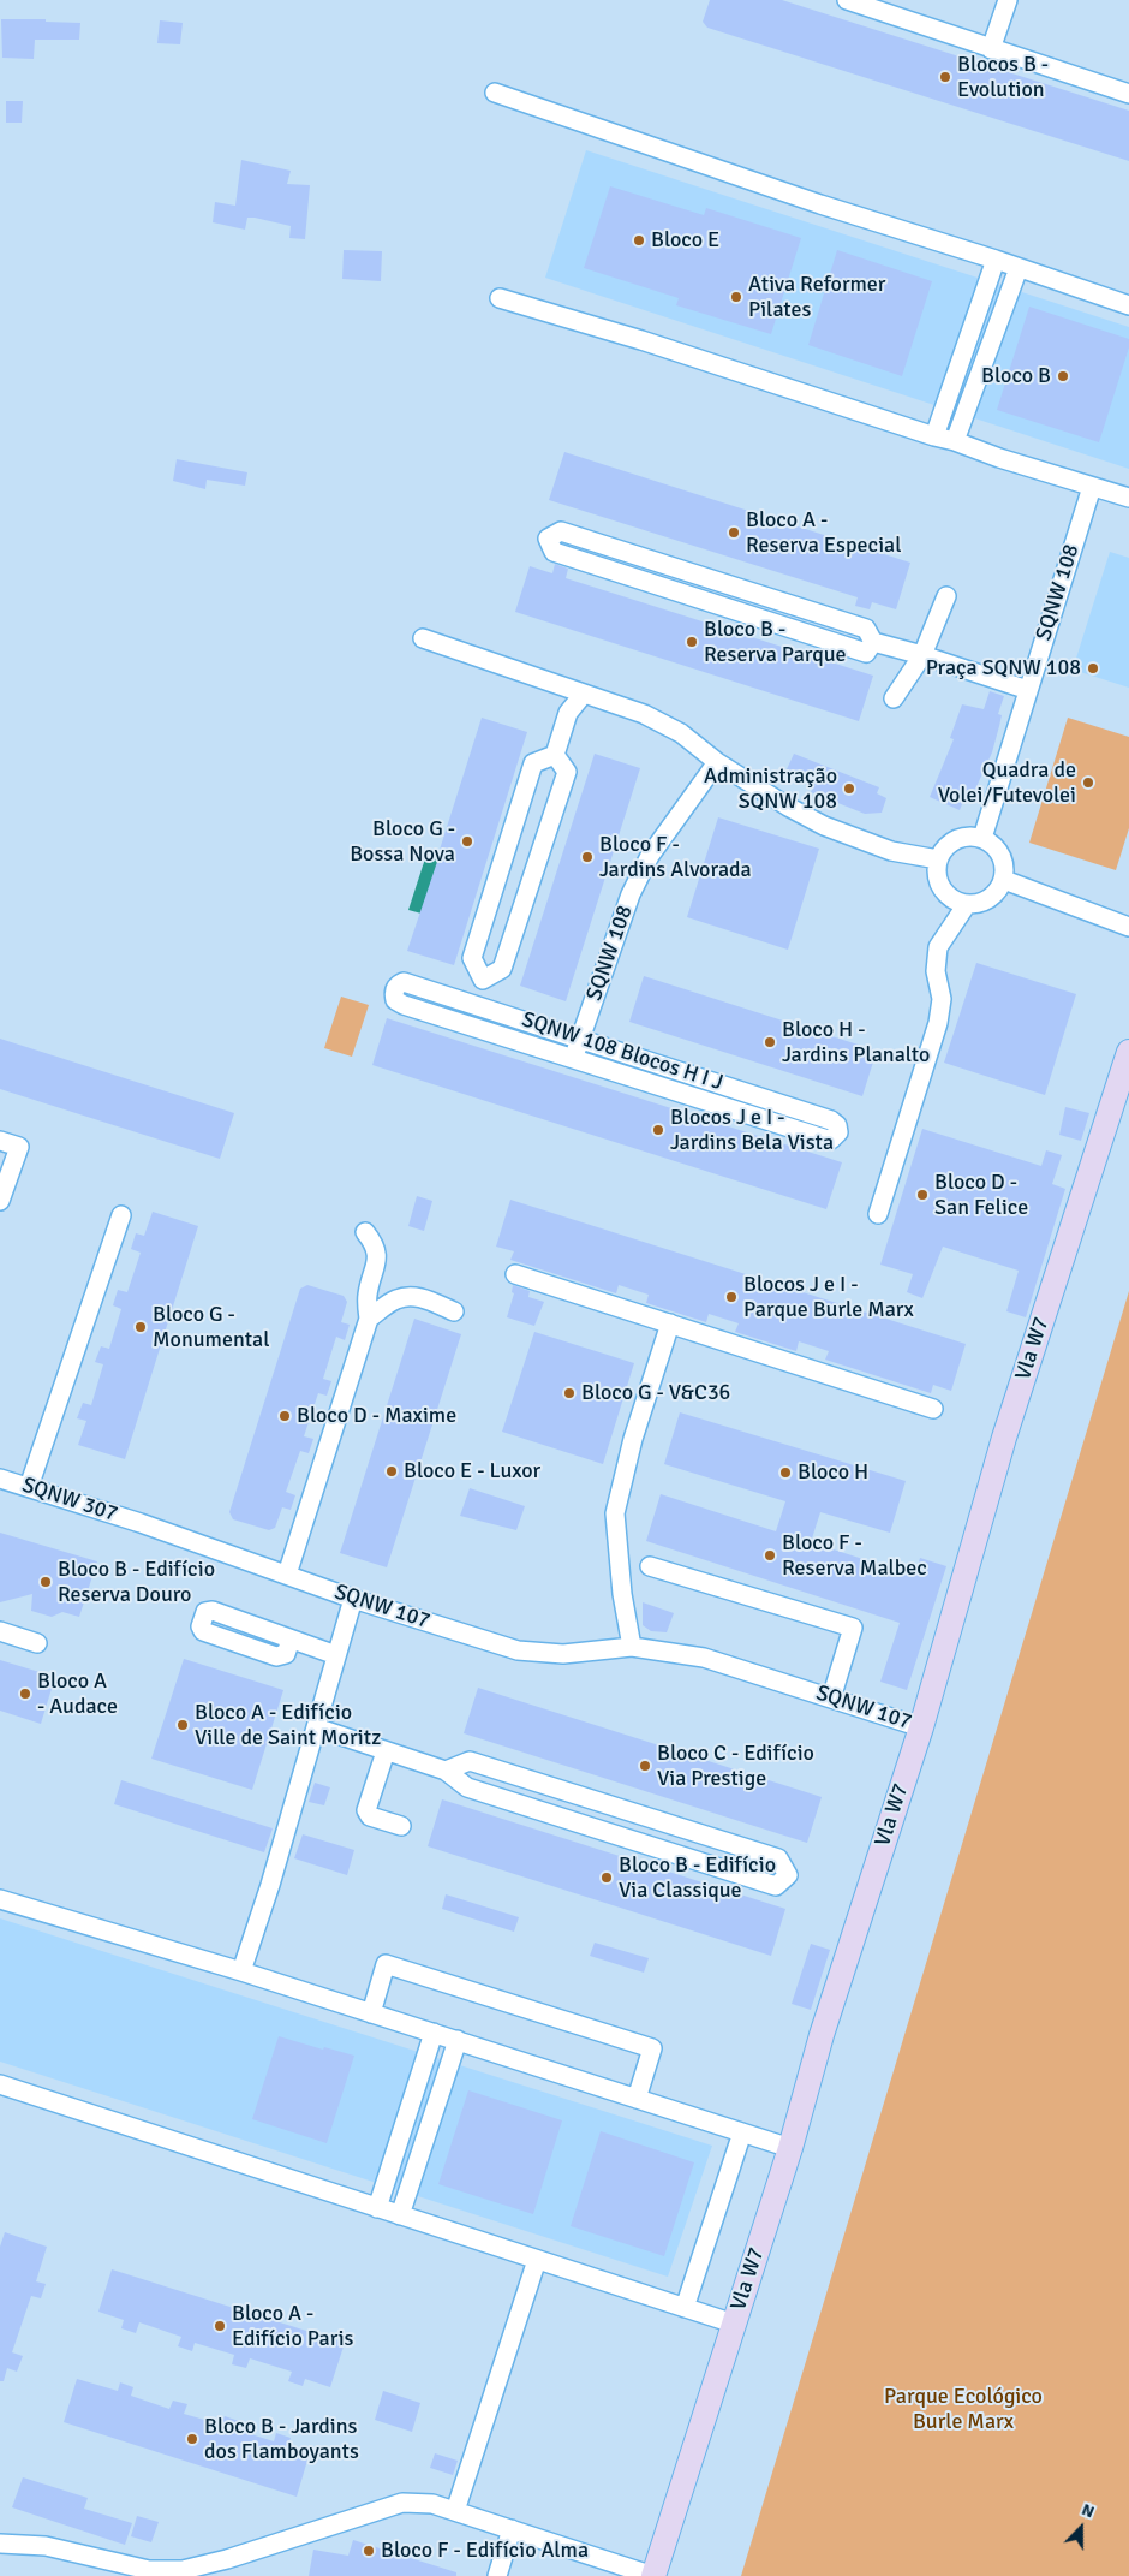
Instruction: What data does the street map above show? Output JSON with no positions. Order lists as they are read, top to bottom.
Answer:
{
  "streets": {
    "main road": ["Vla W7"],
    "street": [
      "SQNW 108",
      "SQNW 108 Blocos H I J",
      "SQNW 307",
      "SQNW 107"
    ]
  },
  "crossings": [
    ["SQNW 108", "SQNW 108 Blocos H I J"],
    ["Vla W7", "SQNW 107"],
    ["SQNW 307", "SQNW 107"]
  ],
  "parks": ["Parque Ecológico Burle Marx"],
  "places": [
    "Blocos B - Evolution",
    "Bloco E",
    "Ativa Reformer Pilates",
    "Bloco B",
    "Bloco A - Reserva Especial",
    "Bloco B - Reserva Parque",
    "Praça SQNW 108",
    "Quadra de Volei/Futevolei",
    "Administração SQNW 108",
    "Bloco G - Bossa Nova",
    "Bloco F - Jardins Alvorada",
    "Bloco H - Jardins Planalto",
    "Blocos J e I - Jardins Bela Vista",
    "Bloco D - San Felice",
    "Blocos J e I - Parque Burle Marx",
    "Bloco G - Monumental",
    "Bloco G - V&C36",
    "Bloco D - Maxime",
    "Bloco E - Luxor",
    "Bloco H",
    "Bloco F - Reserva Malbec",
    "Bloco B - Edifício Reserva Douro",
    "Bloco A - Audace",
    "Bloco A - Edifício Ville de Saint Moritz",
    "Bloco C - Edifício Via Prestige",
    "Bloco B - Edifício Via Classique",
    "Bloco A - Edifício Paris",
    "Bloco B - Jardins dos Flamboyants",
    "Bloco F - Edifício Alma"
  ],
  "north": "top"
}
